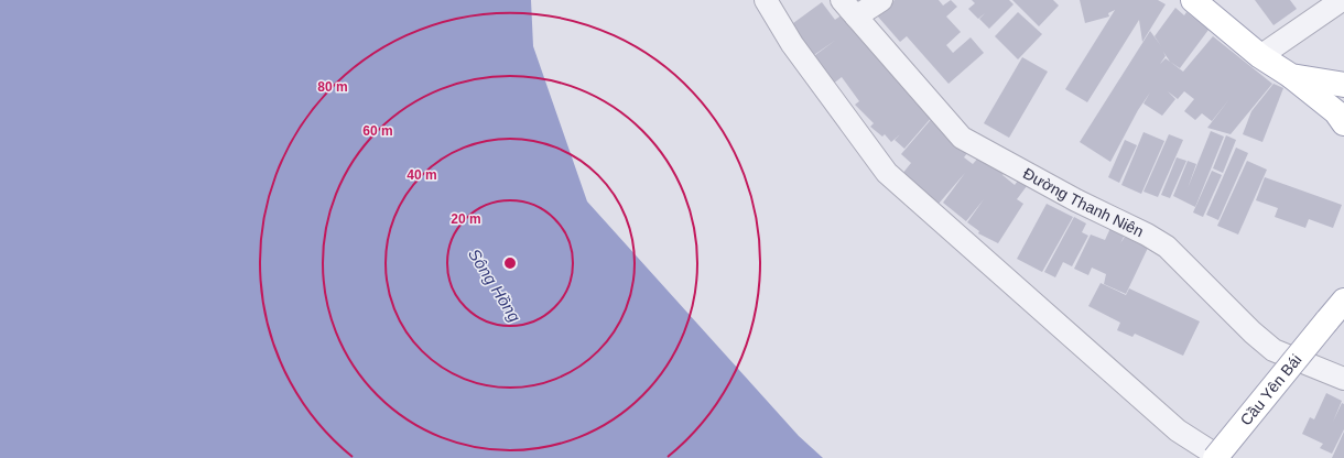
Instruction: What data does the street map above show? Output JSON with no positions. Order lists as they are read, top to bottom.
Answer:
{
  "streets": {
    "main road": ["Cầu Yên Bái"],
    "street": ["Đường Thanh Niên"]
  },
  "water": ["Sông Hồng"],
  "rings": [
    "80 m",
    "60 m",
    "40 m",
    "20 m"
  ]
}
